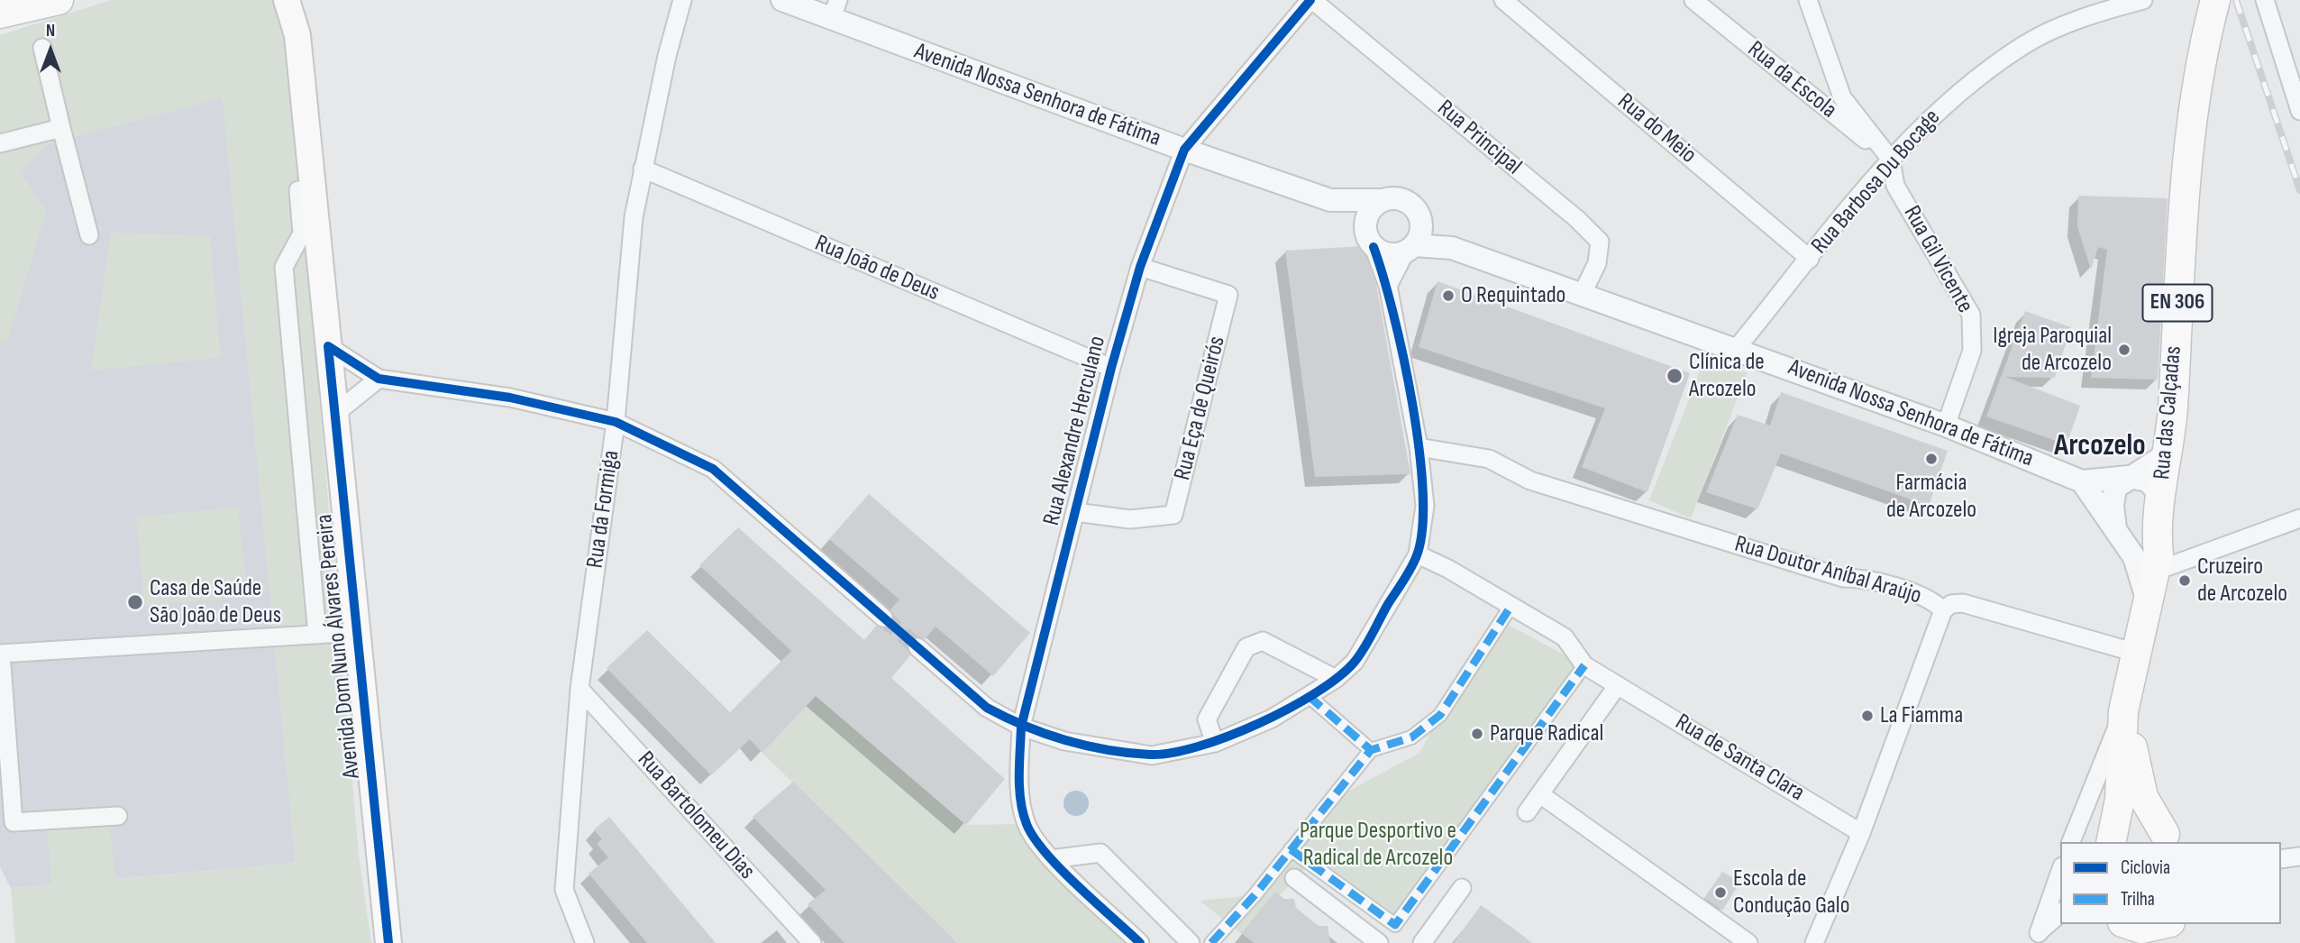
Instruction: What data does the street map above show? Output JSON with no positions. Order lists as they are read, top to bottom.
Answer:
{
  "streets": {
    "main road": ["EN 306", "Rua das Calçadas", "Avenida Dom Nuno Álvares Pereira"],
    "street": [
      "Rua da Escola",
      "Avenida Nossa Senhora de Fátima",
      "Rua do Meio",
      "Rua Principal",
      "Rua Barbosa Du Bocage",
      "Rua Gil Vicente",
      "Rua João de Deus",
      "Rua Eça de Queirós",
      "Rua Alexandre Herculano",
      "Rua da Formiga",
      "Rua Doutor Aníbal Araújo",
      "Rua de Santa Clara",
      "Rua Bartolomeu Dias"
    ]
  },
  "crossings": [
    ["Rua da Escola", "Rua Barbosa Du Bocage"],
    ["Rua da Escola", "Rua Gil Vicente"],
    ["Avenida Nossa Senhora de Fátima", "Rua Principal"],
    ["Avenida Nossa Senhora de Fátima", "Rua Barbosa Du Bocage"],
    ["Avenida Nossa Senhora de Fátima", "Rua Gil Vicente"],
    ["Avenida Nossa Senhora de Fátima", "Rua Alexandre Herculano"],
    ["Rua do Meio", "Rua Barbosa Du Bocage"],
    ["Rua Principal", "Rua Alexandre Herculano"],
    ["Rua Barbosa Du Bocage", "Rua Gil Vicente"],
    ["Rua João de Deus", "Rua Alexandre Herculano"],
    ["Rua João de Deus", "Rua da Formiga"],
    ["EN 306", "Rua das Calçadas"],
    ["Rua Eça de Queirós", "Rua Alexandre Herculano"],
    ["Rua da Formiga", "Rua Bartolomeu Dias"],
    ["Rua Doutor Aníbal Araújo", "Rua de Santa Clara"]
  ],
  "districts": ["Arcozelo"],
  "parks": ["Parque Desportivo e Radical de Arcozelo"],
  "places": [
    "O Requintado",
    "Igreja Paroquial de Arcozelo",
    "Clínica de Arcozelo",
    "Farmácia de Arcozelo",
    "Cruzeiro de Arcozelo",
    "Casa de Saúde São João de Deus",
    "La Fiamma",
    "Parque Radical",
    "Escola de Condução Galo"
  ],
  "legend": ["Ciclovia", "Trilha"],
  "north": "top"
}
